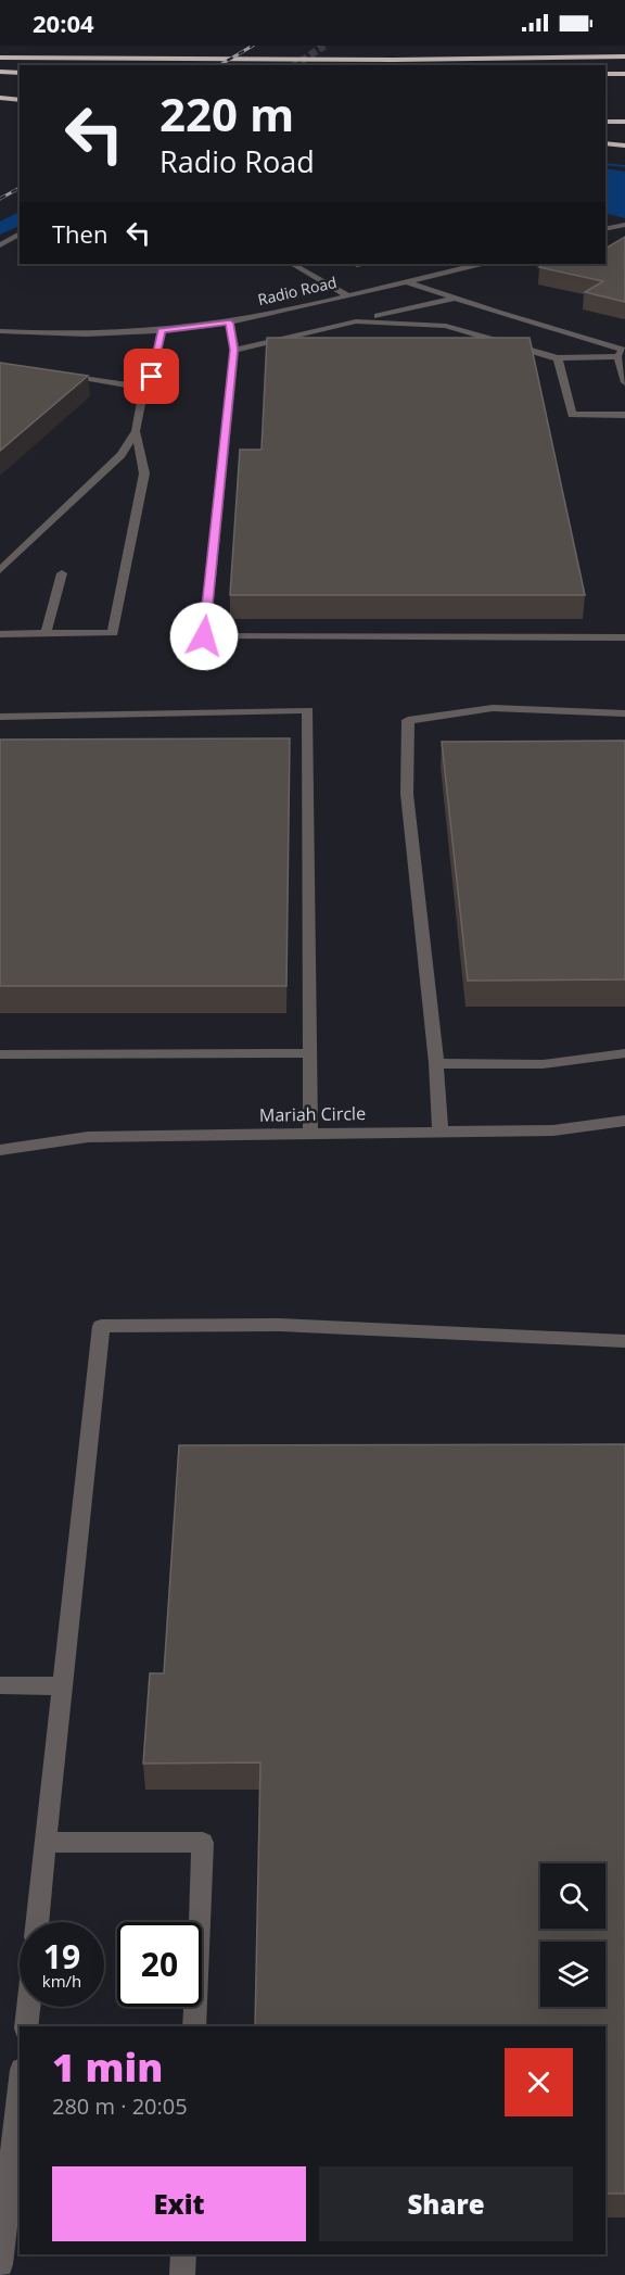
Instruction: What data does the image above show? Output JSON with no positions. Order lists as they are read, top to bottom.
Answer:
{
  "streets": {
    "street": ["Radio Road", "Mariah Circle"]
  },
  "page": {
    "status": "20:04",
    "turn": ["220 m", "Radio Road"],
    "then": "Then",
    "speed": "19 km/h",
    "limit": "20",
    "heading": ["1 min", "280 m · 20:05"],
    "buttons": ["Exit", "Share"]
  }
}
